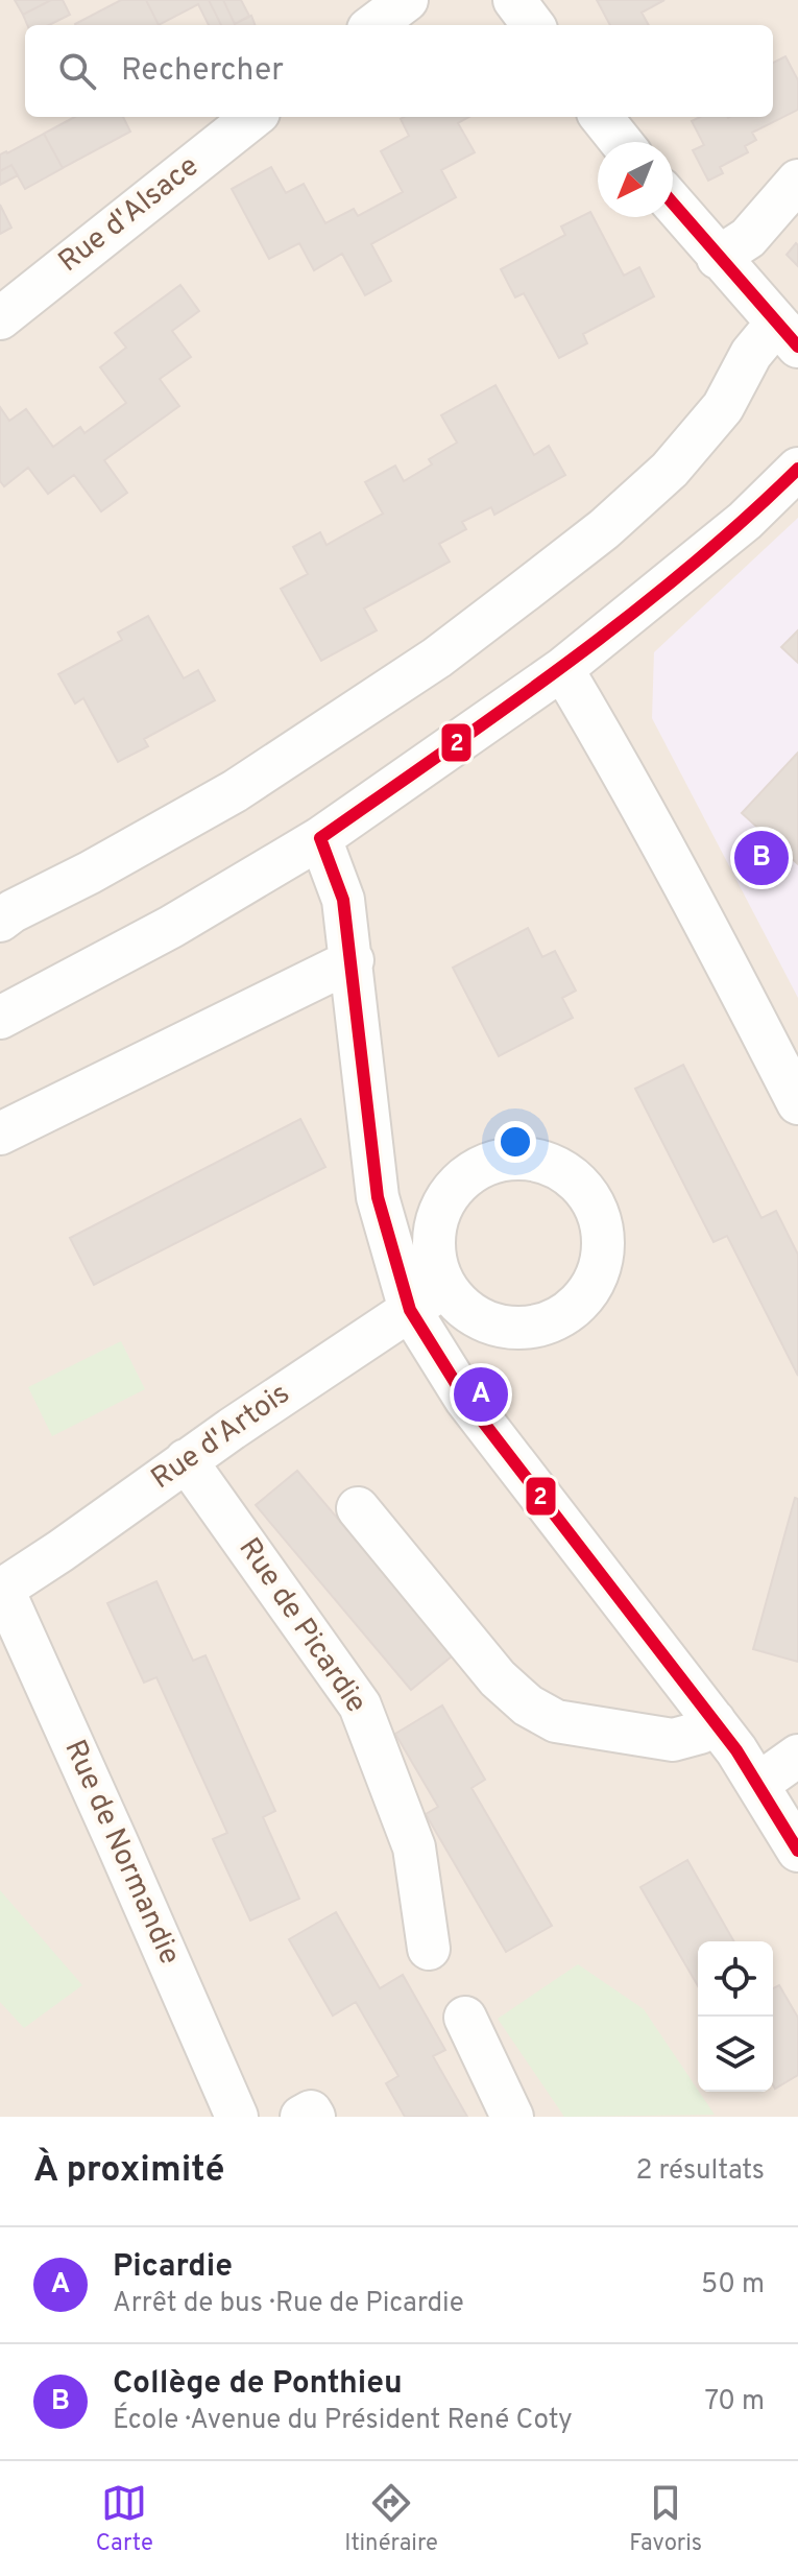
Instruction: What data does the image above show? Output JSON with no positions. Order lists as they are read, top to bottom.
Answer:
{
  "streets": {
    "street": [
      "Rue d'Alsace",
      "Rue d'Artois",
      "Rue de Picardie",
      "Rue de Normandie"
    ]
  },
  "crossings": [
    ["Rue d'Artois", "Rue de Picardie"],
    ["Rue d'Artois", "Rue de Normandie"]
  ],
  "lines": ["transit line 2"],
  "north": "bottom left",
  "page": {
    "search": "Rechercher",
    "pins": ["B", "A"],
    "heading": ["À proximité", "2 résultats"],
    "list": [
      {
        "mark": "A",
        "name": "Picardie",
        "note": "Arrêt de bus · Rue de Picardie",
        "value": "50 m"
      },
      {
        "mark": "B",
        "name": "Collège de Ponthieu",
        "note": "École · Avenue du Président René Coty",
        "value": "70 m"
      }
    ],
    "nav": ["Carte", "Itinéraire", "Favoris"]
  }
}
